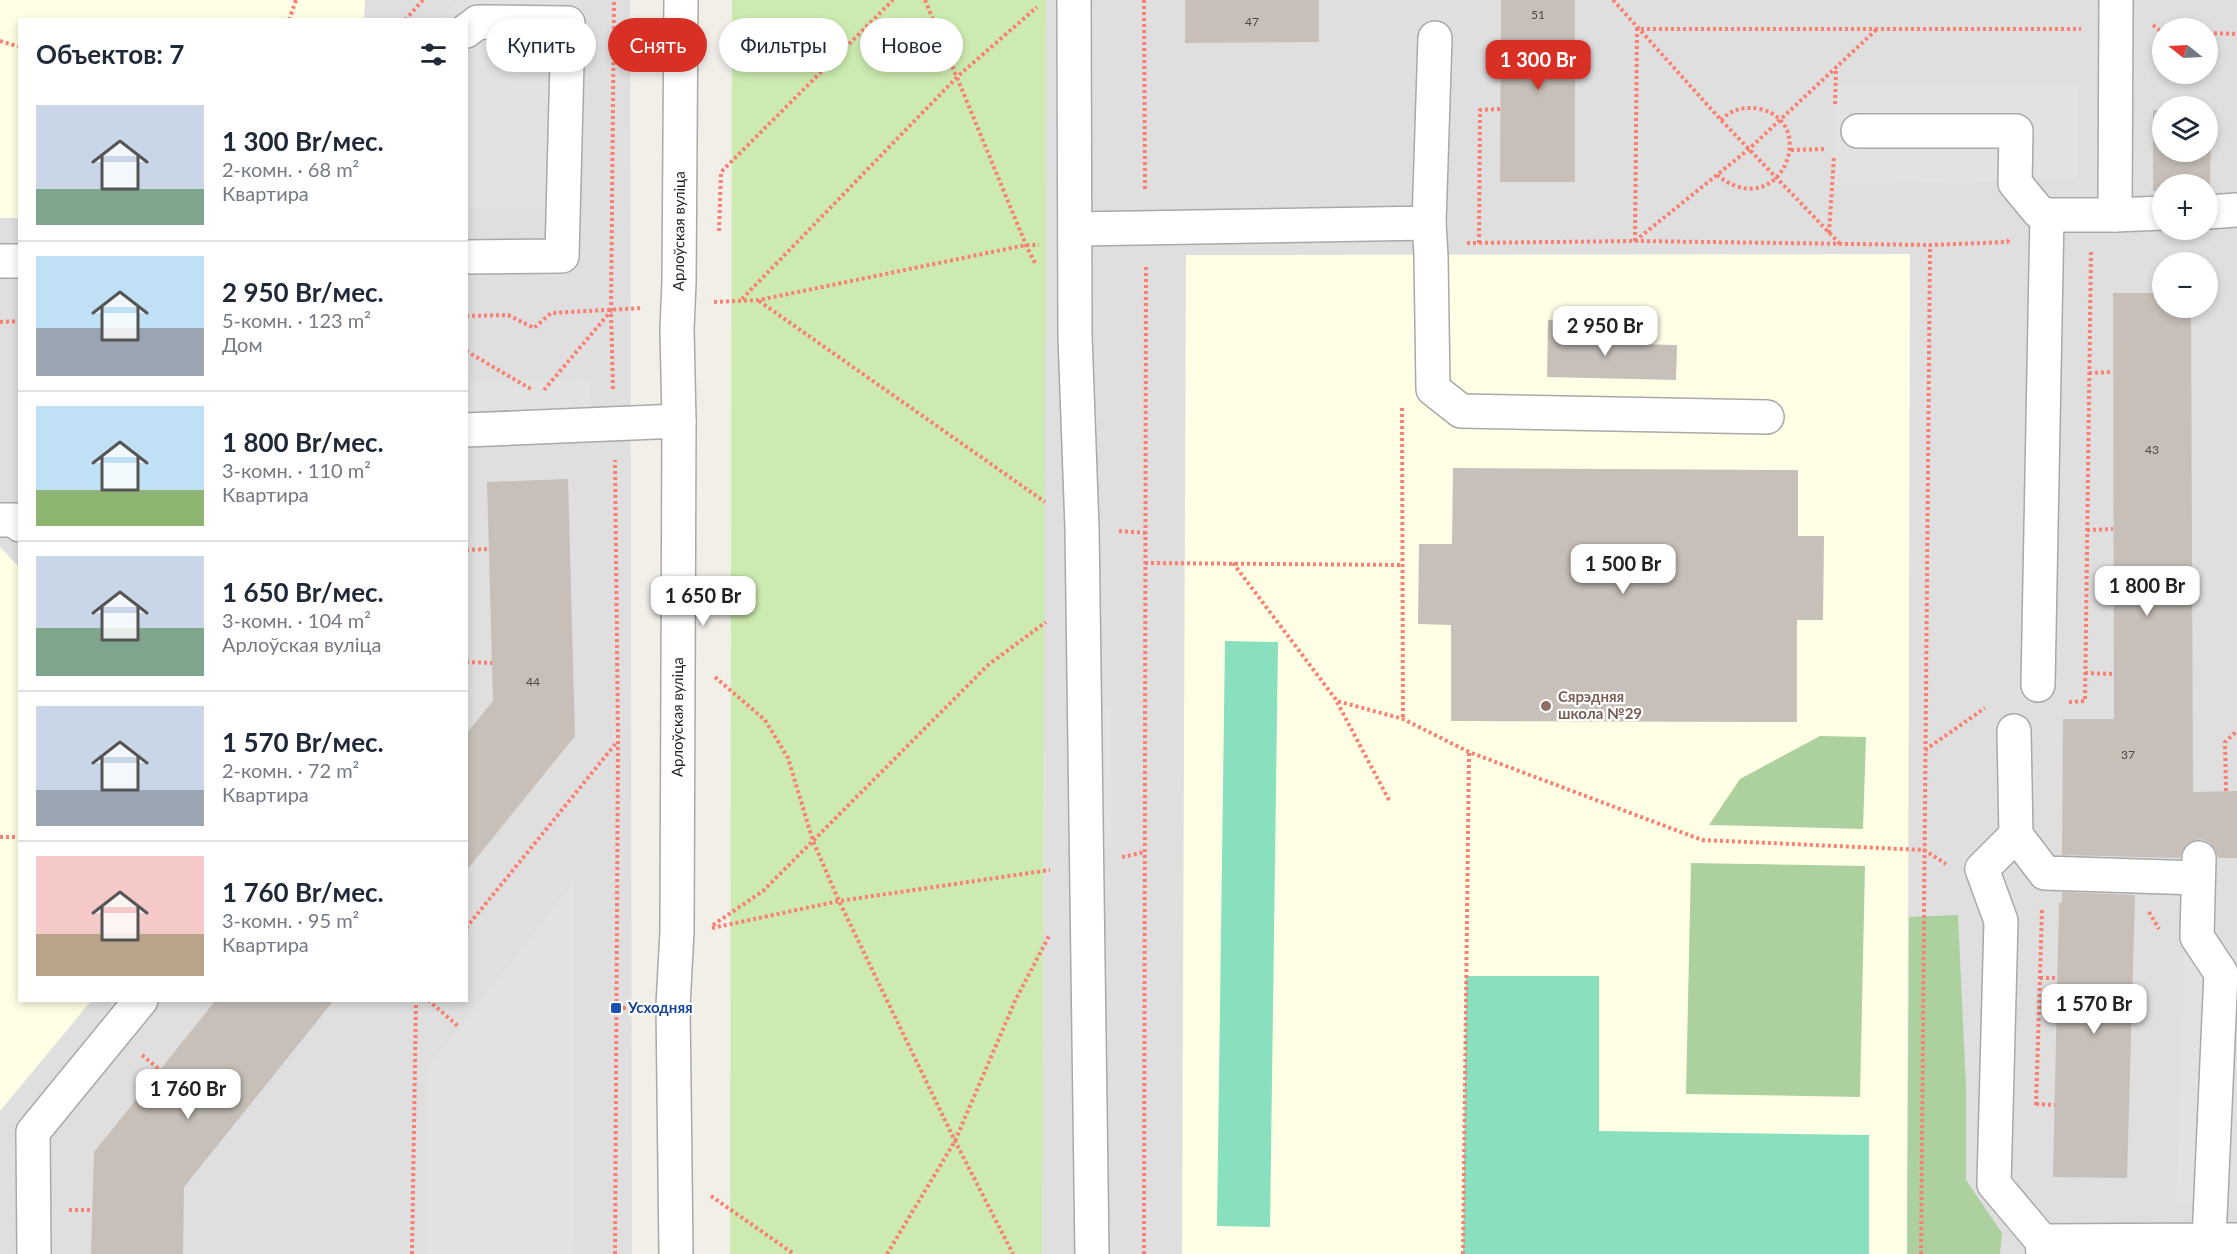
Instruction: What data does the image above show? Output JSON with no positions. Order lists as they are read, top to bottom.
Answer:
{
  "streets": {
    "street": ["Арлоўская вуліца"]
  },
  "places": {
    "other": ["Сярэдняя школа №29"],
    "transit": ["Усходняя"]
  },
  "house_numbers": [
    "51",
    "47",
    "43",
    "44",
    "37"
  ],
  "north": "left",
  "page": {
    "map_buttons": ["+", "−"],
    "chip": [
      "Купить",
      "Снять",
      "Фильтры",
      "Новое"
    ],
    "heading": "Объектов: 7",
    "price": [
      "1 300 Br",
      "2 950 Br",
      "1 500 Br",
      "1 800 Br",
      "1 650 Br",
      "1 570 Br",
      "1 760 Br"
    ],
    "list": [
      {
        "name": "1 300 Br/мес.",
        "note": "2-комн. · 68 m² · Квартира"
      },
      {
        "name": "2 950 Br/мес.",
        "note": "5-комн. · 123 m² · Дом"
      },
      {
        "name": "1 800 Br/мес.",
        "note": "3-комн. · 110 m² · Квартира"
      },
      {
        "name": "1 650 Br/мес.",
        "note": "3-комн. · 104 m² · Арлоўская вуліца"
      },
      {
        "name": "1 570 Br/мес.",
        "note": "2-комн. · 72 m² · Квартира"
      },
      {
        "name": "1 760 Br/мес.",
        "note": "3-комн. · 95 m² · Квартира"
      }
    ]
  }
}
